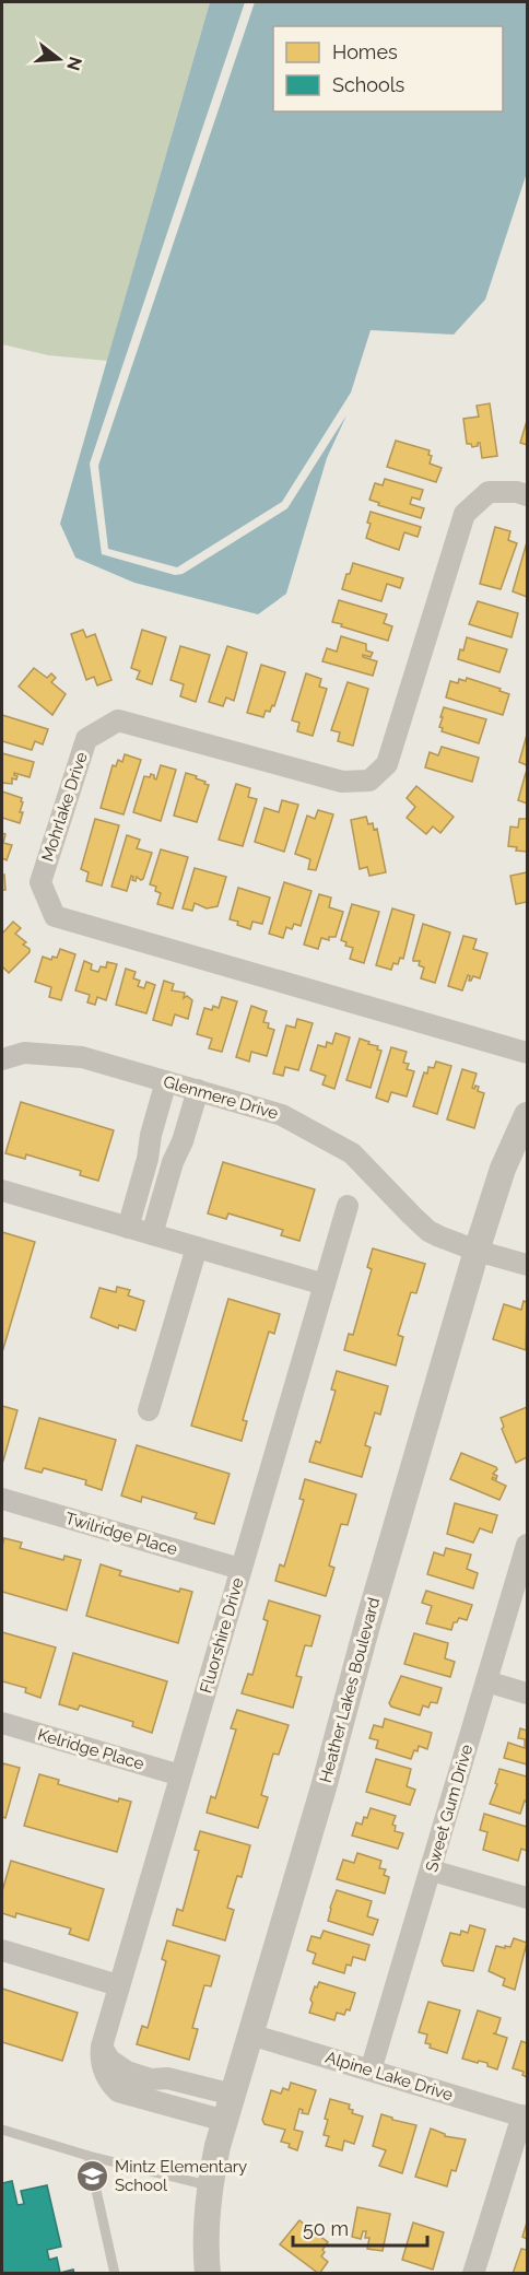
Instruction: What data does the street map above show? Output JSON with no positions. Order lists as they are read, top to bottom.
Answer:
{
  "streets": {
    "street": [
      "Mohrlake Drive",
      "Glenmere Drive",
      "Twilridge Place",
      "Fluorshire Drive",
      "Heather Lakes Boulevard",
      "Kelridge Place",
      "Sweet Gum Drive",
      "Alpine Lake Drive"
    ]
  },
  "crossings": [
    ["Glenmere Drive", "Heather Lakes Boulevard"],
    ["Twilridge Place", "Fluorshire Drive"],
    ["Fluorshire Drive", "Heather Lakes Boulevard"],
    ["Fluorshire Drive", "Kelridge Place"],
    ["Heather Lakes Boulevard", "Alpine Lake Drive"],
    ["Sweet Gum Drive", "Alpine Lake Drive"]
  ],
  "places": {
    "school or university": ["Mintz Elementary School"]
  },
  "legend": ["Homes", "Schools"],
  "scale_bar": "50 m",
  "north": "right"
}
